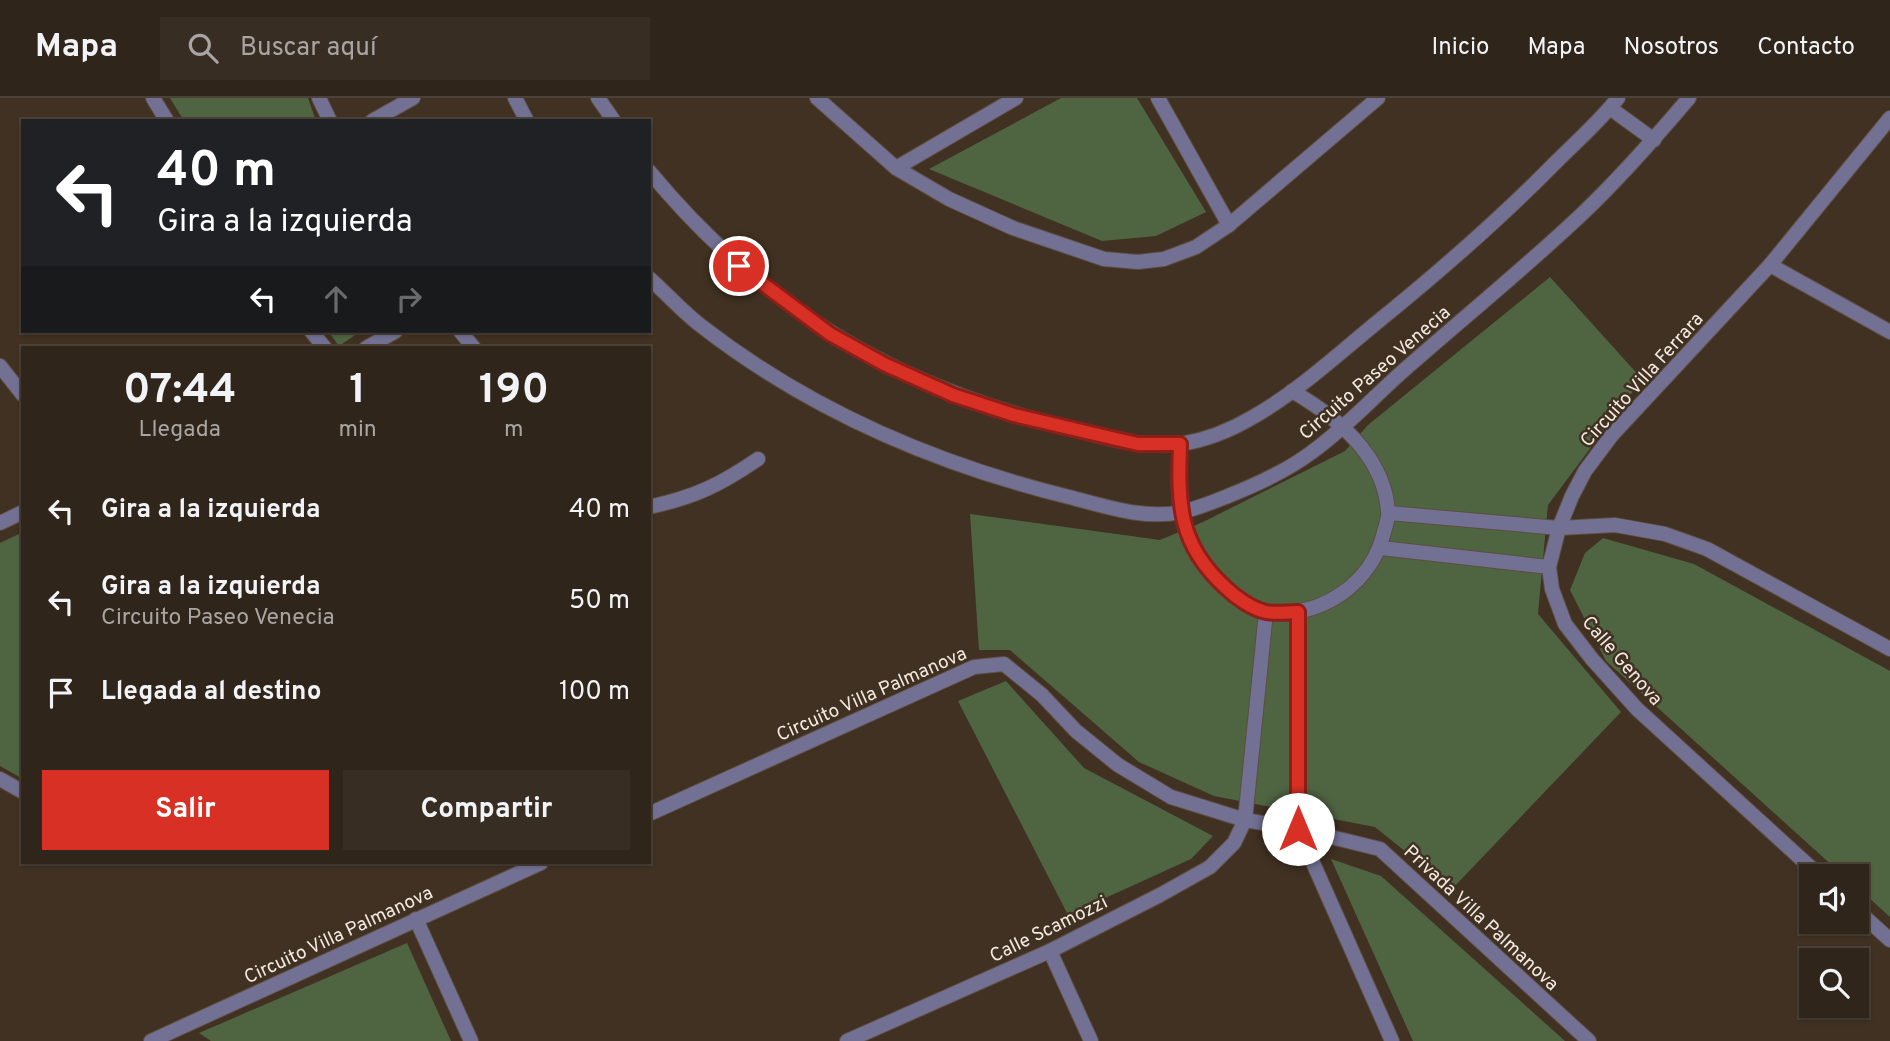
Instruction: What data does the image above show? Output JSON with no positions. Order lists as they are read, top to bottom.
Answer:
{
  "streets": {
    "street": [
      "Circuito Paseo Venecia",
      "Circuito Villa Ferrara",
      "Calle Genova",
      "Circuito Villa Palmanova",
      "Privada Villa Palmanova",
      "Calle Scamozzi"
    ]
  },
  "crossings": [
    ["Circuito Villa Ferrara", "Calle Genova"],
    ["Circuito Villa Palmanova", "Privada Villa Palmanova"],
    ["Circuito Villa Palmanova", "Calle Scamozzi"]
  ],
  "page": {
    "header": "Mapa",
    "search": "Buscar aquí",
    "nav": [
      "Inicio",
      "Mapa",
      "Nosotros",
      "Contacto"
    ],
    "turn": ["40 m", "Gira a la izquierda"],
    "eta": [
      "07:44",
      "Llegada",
      "1",
      "min",
      "190",
      "m"
    ],
    "list": [
      {
        "name": "Gira a la izquierda",
        "value": "40 m"
      },
      {
        "name": "Gira a la izquierda",
        "note": "Circuito Paseo Venecia",
        "value": "50 m"
      },
      {
        "name": "Llegada al destino",
        "value": "100 m"
      }
    ],
    "buttons": ["Salir", "Compartir"]
  }
}
